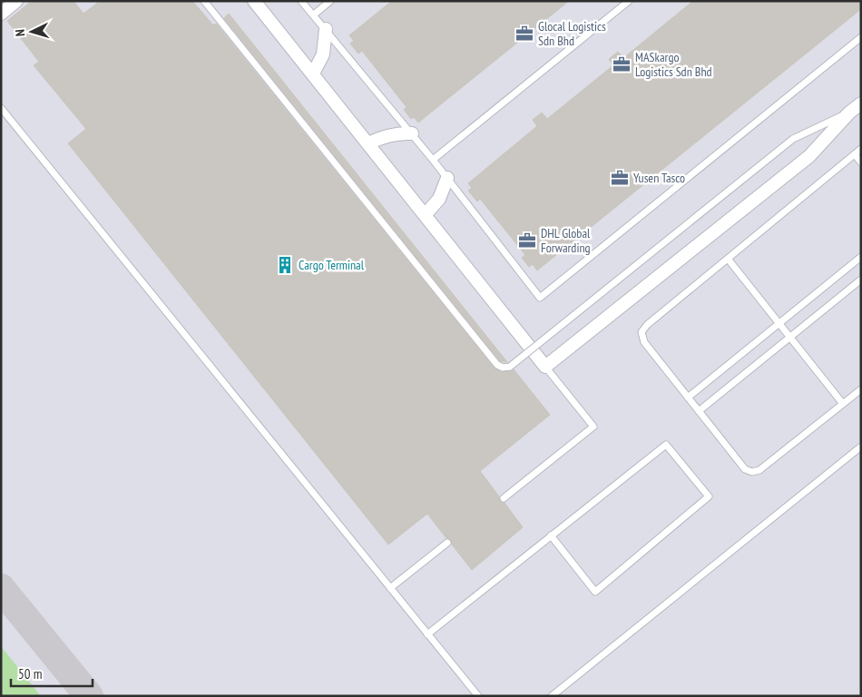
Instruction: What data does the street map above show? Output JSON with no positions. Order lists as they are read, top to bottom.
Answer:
{
  "places": {
    "office": [
      "Glocal Logistics Sdn Bhd",
      "MASkargo Logistics Sdn Bhd",
      "Yusen Tasco",
      "DHL Global Forwarding"
    ],
    "building": ["Cargo Terminal"]
  },
  "scale_bar": "50 m",
  "north": "left"
}
